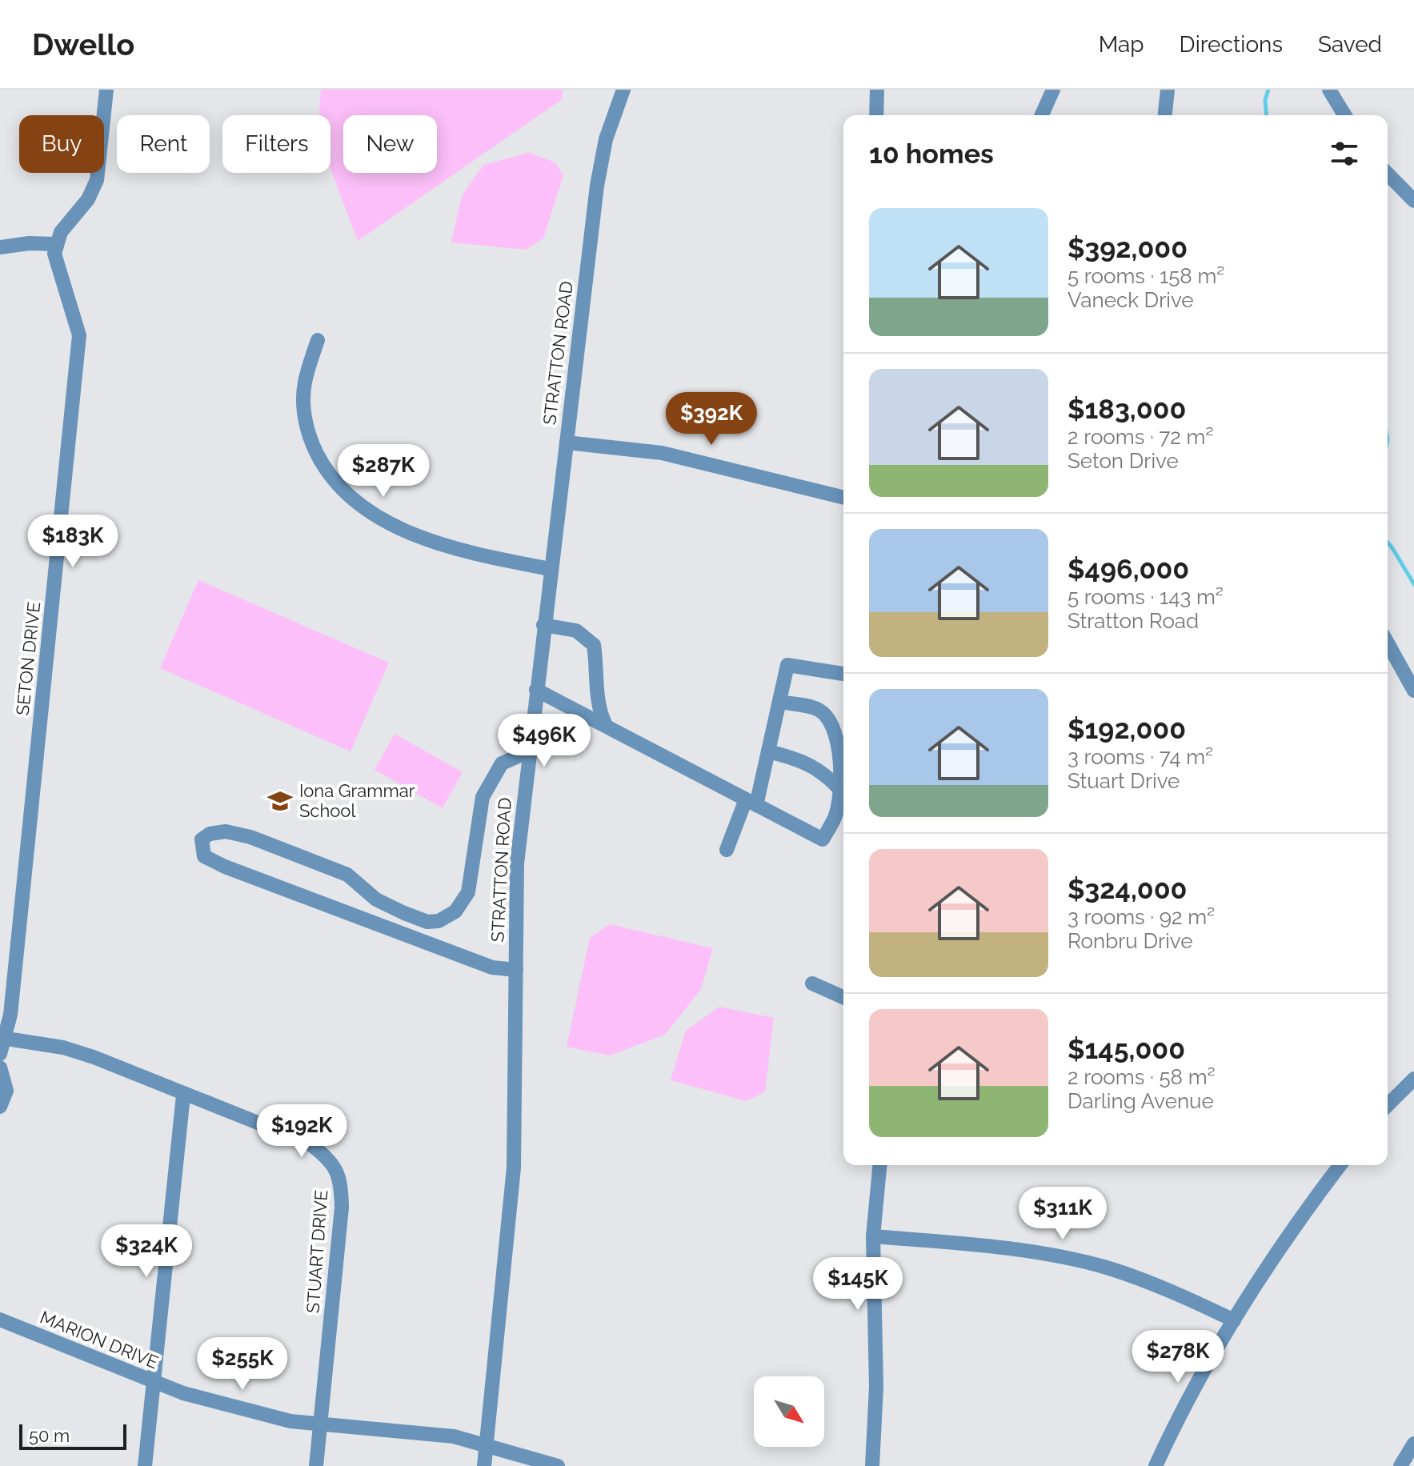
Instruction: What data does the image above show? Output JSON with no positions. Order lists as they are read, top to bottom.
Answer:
{
  "streets": {
    "street": [
      "STRATTON ROAD",
      "SETON DRIVE",
      "STUART DRIVE",
      "MARION DRIVE"
    ]
  },
  "crossings": [
    ["STRATTON ROAD", "MARION DRIVE"],
    ["SETON DRIVE", "STUART DRIVE"],
    ["STUART DRIVE", "MARION DRIVE"]
  ],
  "places": {
    "school or university": ["Iona Grammar School"]
  },
  "scale_bar": "50 m",
  "north": "bottom right",
  "page": {
    "header": "Dwello",
    "nav": ["Map", "Directions", "Saved"],
    "chip": [
      "Buy",
      "Rent",
      "Filters",
      "New"
    ],
    "heading": "10 homes",
    "list": [
      {
        "name": "$392,000",
        "note": "5 rooms · 158 m² · Vaneck Drive"
      },
      {
        "name": "$183,000",
        "note": "2 rooms · 72 m² · Seton Drive"
      },
      {
        "name": "$496,000",
        "note": "5 rooms · 143 m² · Stratton Road"
      },
      {
        "name": "$192,000",
        "note": "3 rooms · 74 m² · Stuart Drive"
      },
      {
        "name": "$324,000",
        "note": "3 rooms · 92 m² · Ronbru Drive"
      },
      {
        "name": "$145,000",
        "note": "2 rooms · 58 m² · Darling Avenue"
      }
    ],
    "price": [
      "$392K",
      "$287K",
      "$183K",
      "$496K",
      "$192K",
      "$311K",
      "$324K",
      "$145K",
      "$278K",
      "$255K"
    ],
    "scale": "50 m"
  }
}
